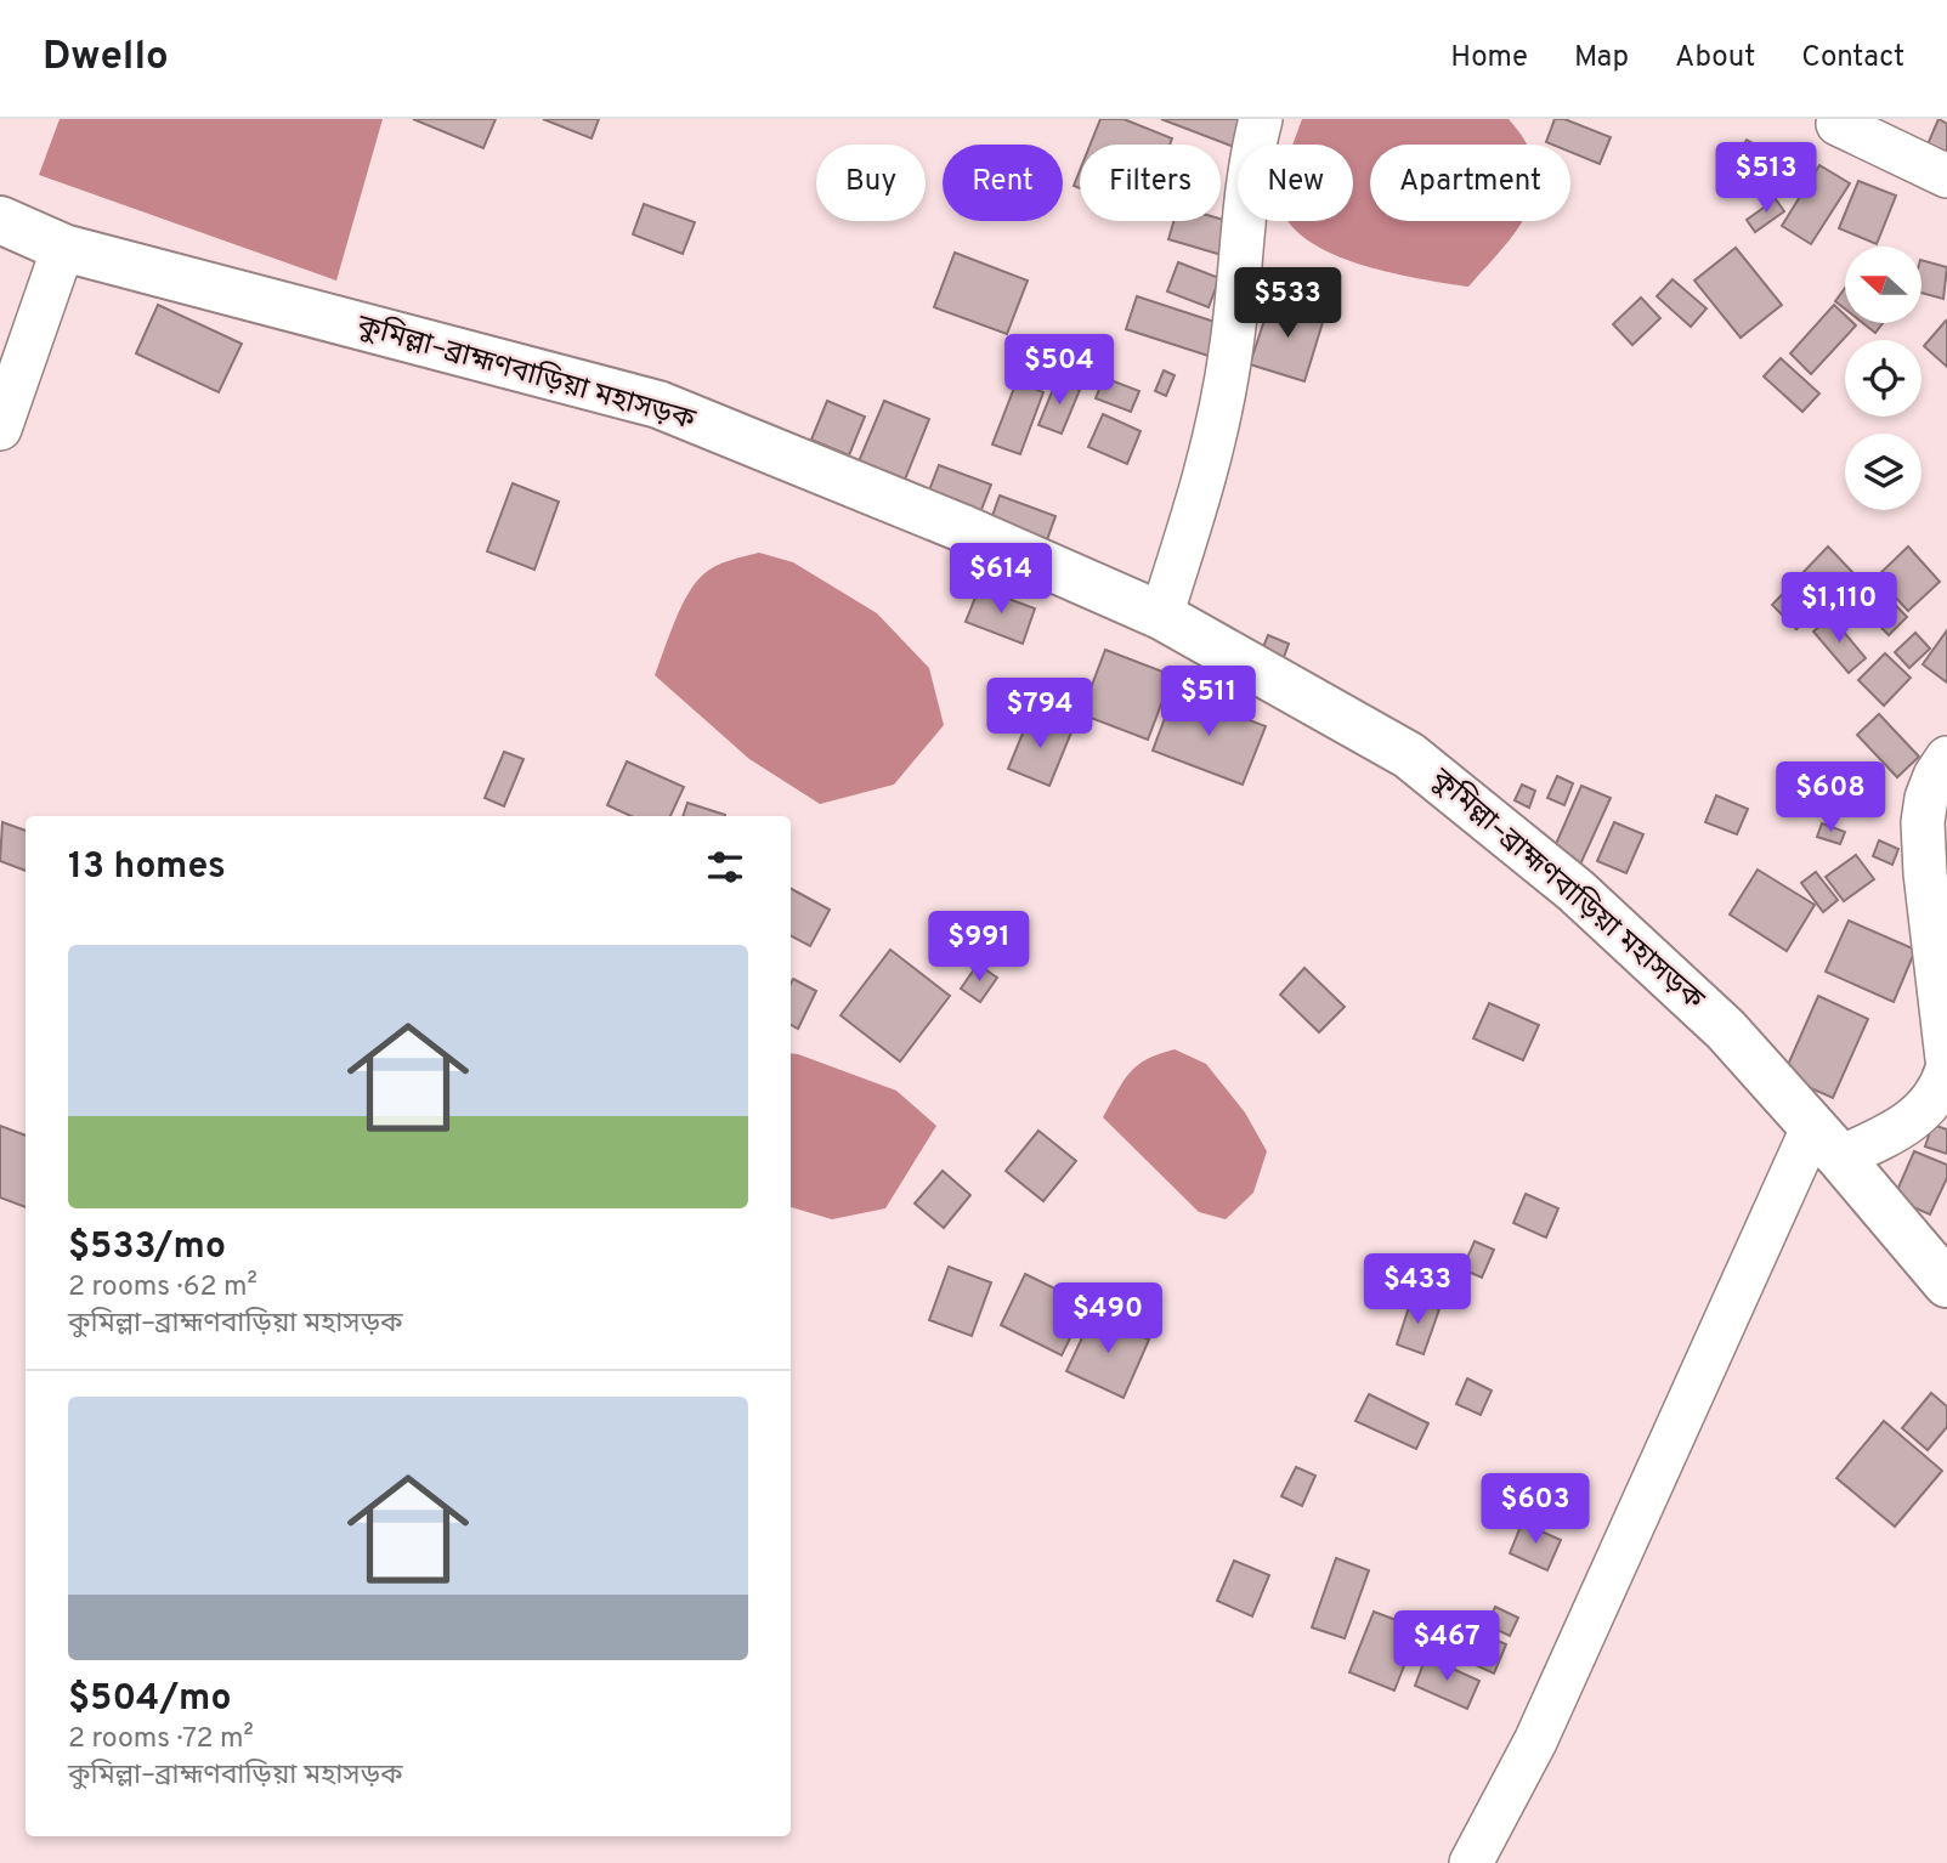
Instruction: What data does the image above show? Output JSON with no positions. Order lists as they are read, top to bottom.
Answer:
{
  "streets": {
    "highway": ["কুমিল্লা–ব্রাহ্মণবাড়িয়া মহাসড়ক"]
  },
  "north": "left",
  "page": {
    "header": "Dwello",
    "nav": [
      "Home",
      "Map",
      "About",
      "Contact"
    ],
    "price": [
      "$513",
      "$533",
      "$504",
      "$614",
      "$1,110",
      "$511",
      "$794",
      "$608",
      "$991",
      "$433",
      "$490",
      "$603",
      "$467"
    ],
    "chip": [
      "Buy",
      "Rent",
      "Filters",
      "New",
      "Apartment"
    ],
    "heading": "13 homes",
    "list": [
      {
        "name": "$533/mo",
        "note": "2 rooms · 62 m² · কুমিল্লা–ব্রাহ্মণবাড়িয়া মহাসড়ক"
      },
      {
        "name": "$504/mo",
        "note": "2 rooms · 72 m² · কুমিল্লা–ব্রাহ্মণবাড়িয়া মহাসড়ক"
      }
    ]
  }
}
